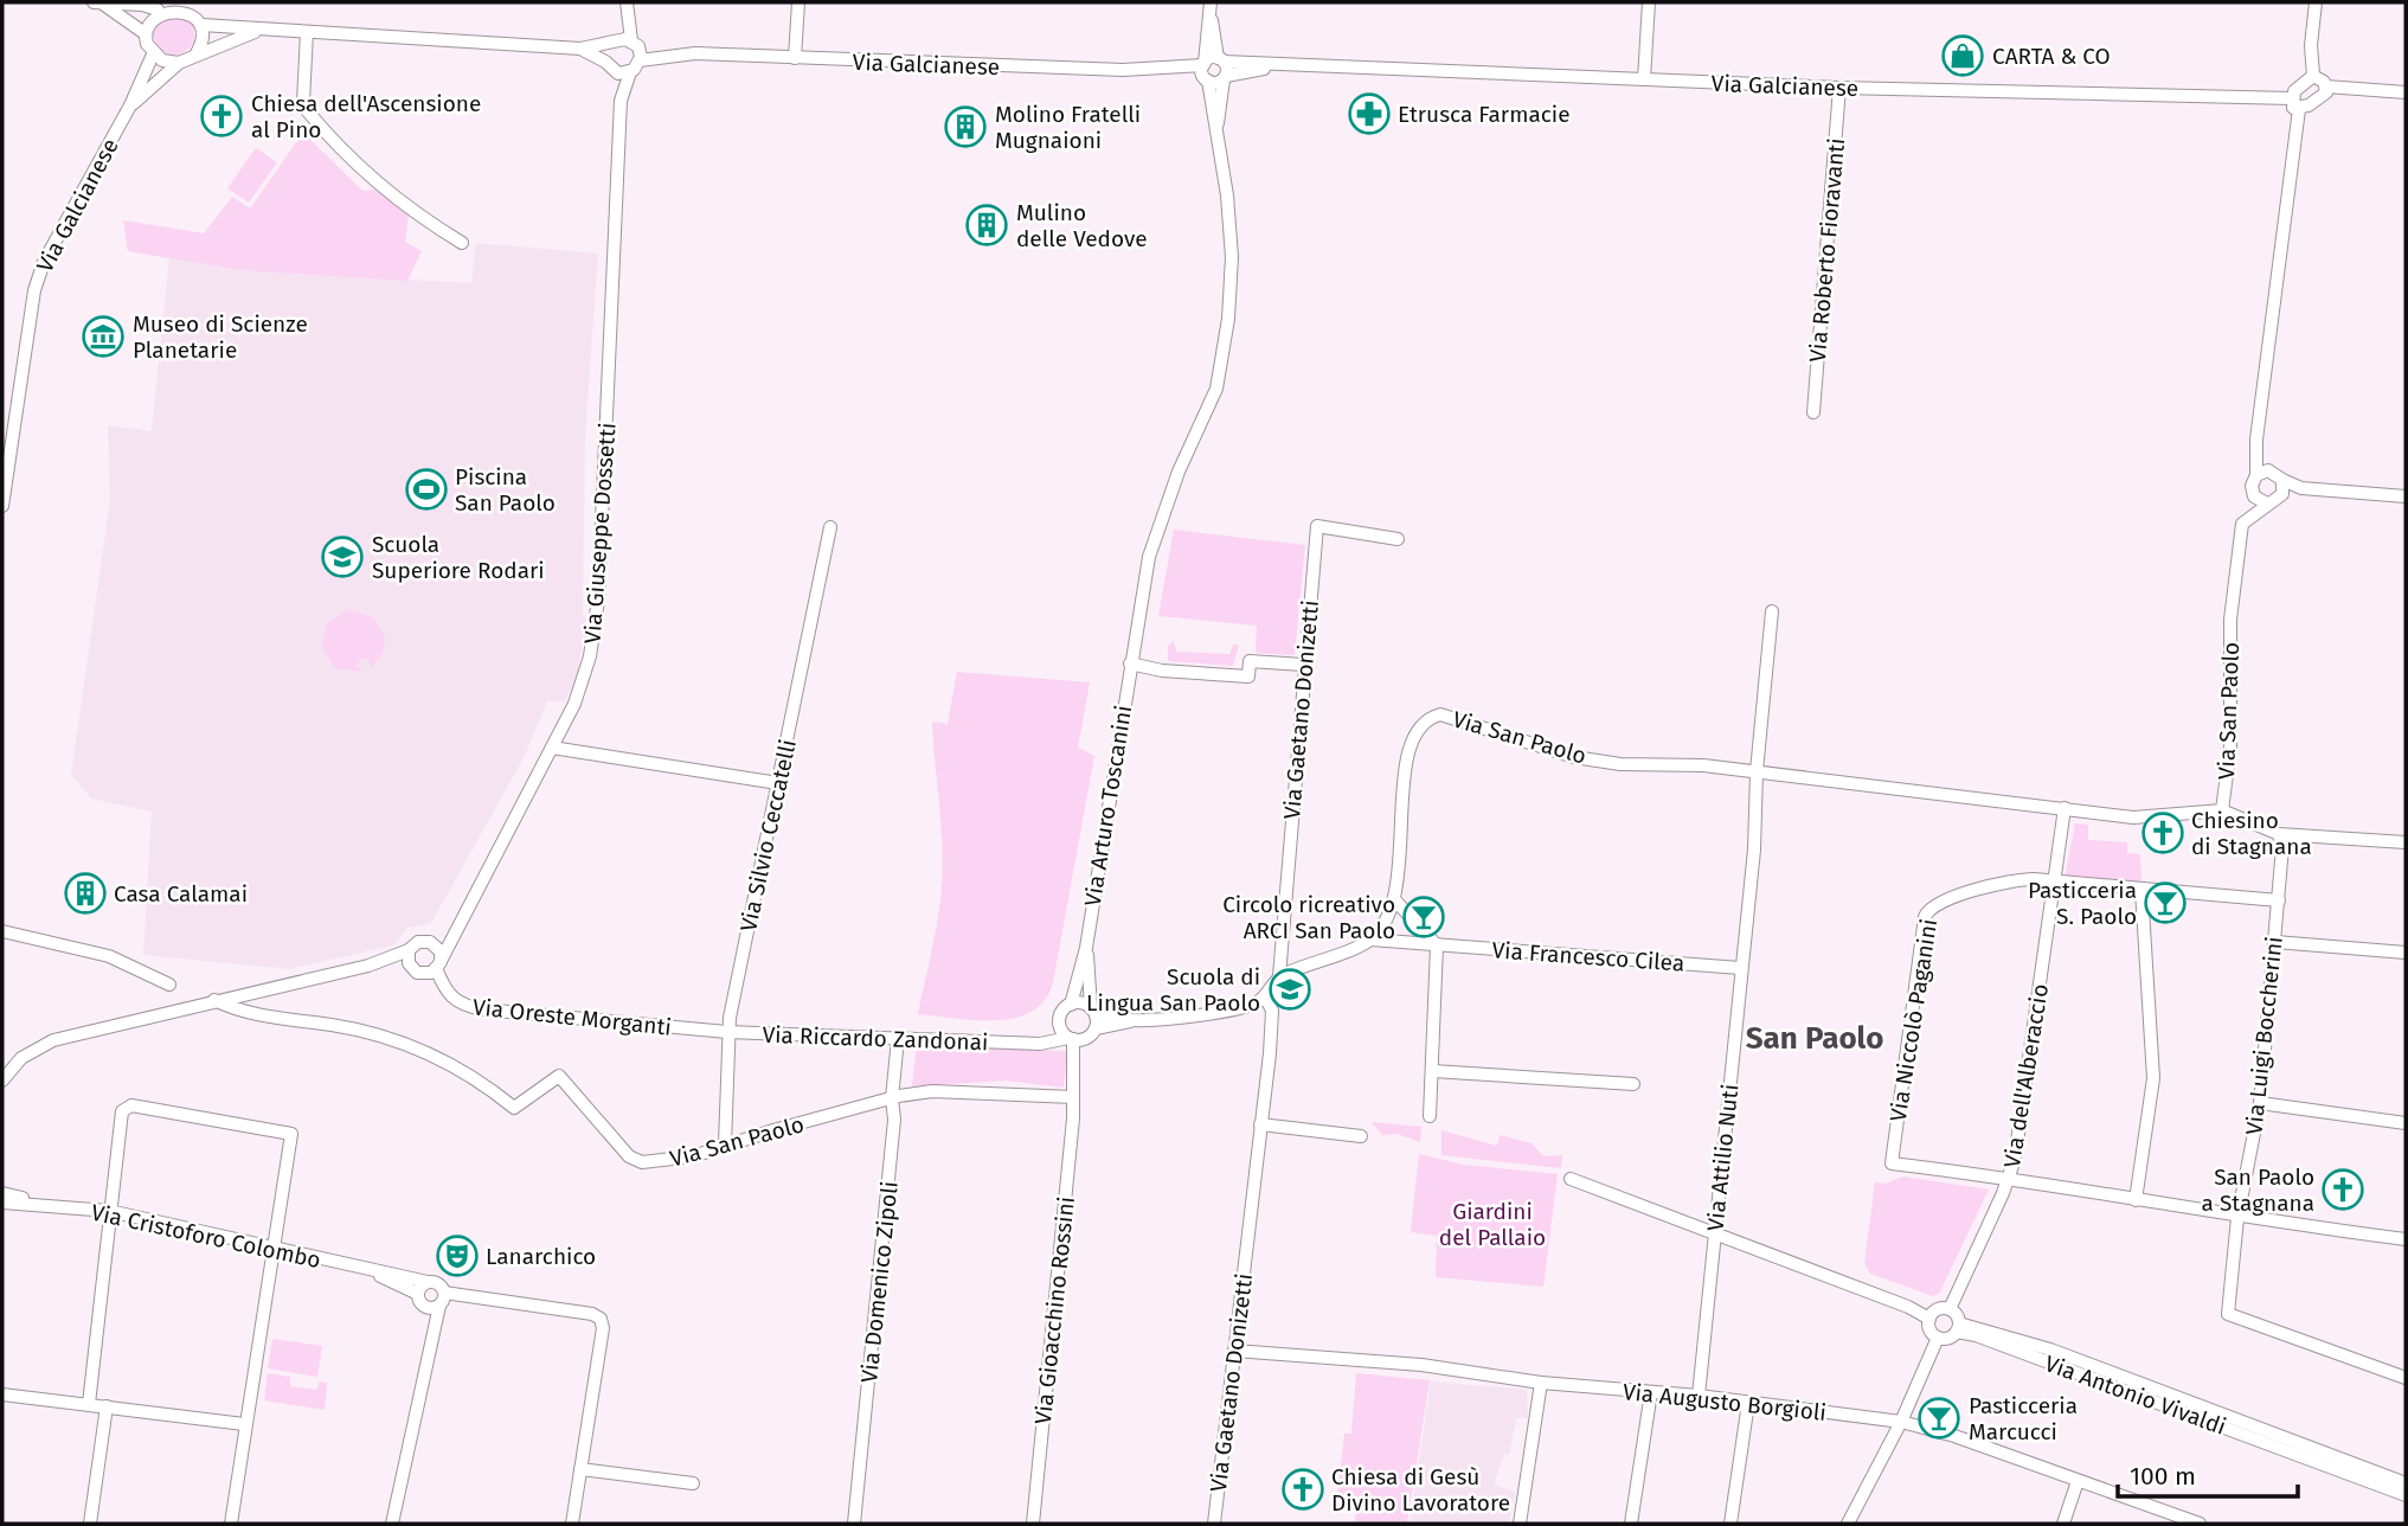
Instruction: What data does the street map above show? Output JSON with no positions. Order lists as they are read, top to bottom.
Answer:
{
  "streets": {
    "street": [
      "Via Galcianese",
      "Via Roberto Fioravanti",
      "Via Giuseppe Dossetti",
      "Via Gaetano Donizetti",
      "Via San Paolo",
      "Via Arturo Toscanini",
      "Via Silvio Ceccatelli",
      "Via Francesco Cilea",
      "Via Oreste Morganti",
      "Via Niccolò Paganini",
      "Via Luigi Boccherini",
      "Via Riccardo Zandonai",
      "Via dell'Alberaccio",
      "Via Attilio Nuti",
      "Via Cristoforo Colombo",
      "Via Domenico Zipoli",
      "Via Gioacchino Rossini",
      "Via Antonio Vivaldi",
      "Via Augusto Borgioli"
    ]
  },
  "crossings": [
    ["Via Galcianese", "Via Roberto Fioravanti"],
    ["Via Galcianese", "Via Giuseppe Dossetti"],
    ["Via Giuseppe Dossetti", "Via Oreste Morganti"],
    ["Via Gaetano Donizetti", "Via Augusto Borgioli"],
    ["Via San Paolo", "Via Silvio Ceccatelli"],
    ["Via San Paolo", "Via Francesco Cilea"],
    ["Via San Paolo", "Via dell'Alberaccio"],
    ["Via San Paolo", "Via Attilio Nuti"],
    ["Via San Paolo", "Via Domenico Zipoli"],
    ["Via San Paolo", "Via Gioacchino Rossini"],
    ["Via Arturo Toscanini", "Via Riccardo Zandonai"],
    ["Via Silvio Ceccatelli", "Via Oreste Morganti"],
    ["Via Silvio Ceccatelli", "Via Riccardo Zandonai"],
    ["Via Francesco Cilea", "Via Attilio Nuti"],
    ["Via Oreste Morganti", "Via Riccardo Zandonai"],
    ["Via Niccolò Paganini", "Via dell'Alberaccio"],
    ["Via Riccardo Zandonai", "Via Domenico Zipoli"],
    ["Via dell'Alberaccio", "Via Antonio Vivaldi"],
    ["Via Attilio Nuti", "Via Augusto Borgioli"]
  ],
  "districts": ["San Paolo"],
  "parks": ["Giardini del Pallaio"],
  "places": {
    "shop": ["CARTA & CO"],
    "pharmacy": ["Etrusca Farmacie"],
    "church": [
      "Chiesa dell'Ascensione al Pino",
      "Chiesino di Stagnana",
      "San Paolo a Stagnana",
      "Chiesa di Gesù Divino Lavoratore"
    ],
    "building": ["Molino Fratelli Mugnaioni", "Mulino delle Vedove", "Casa Calamai"],
    "museum": ["Museo di Scienze Planetarie"],
    "sports": ["Piscina San Paolo"],
    "school or university": ["Scuola Superiore Rodari", "Scuola di Lingua San Paolo"],
    "bar": ["Pasticceria S. Paolo", "Circolo ricreativo ARCI San Paolo", "Pasticceria Marcucci"],
    "theatre": ["Lanarchico"]
  },
  "scale_bar": "100 m"
}
